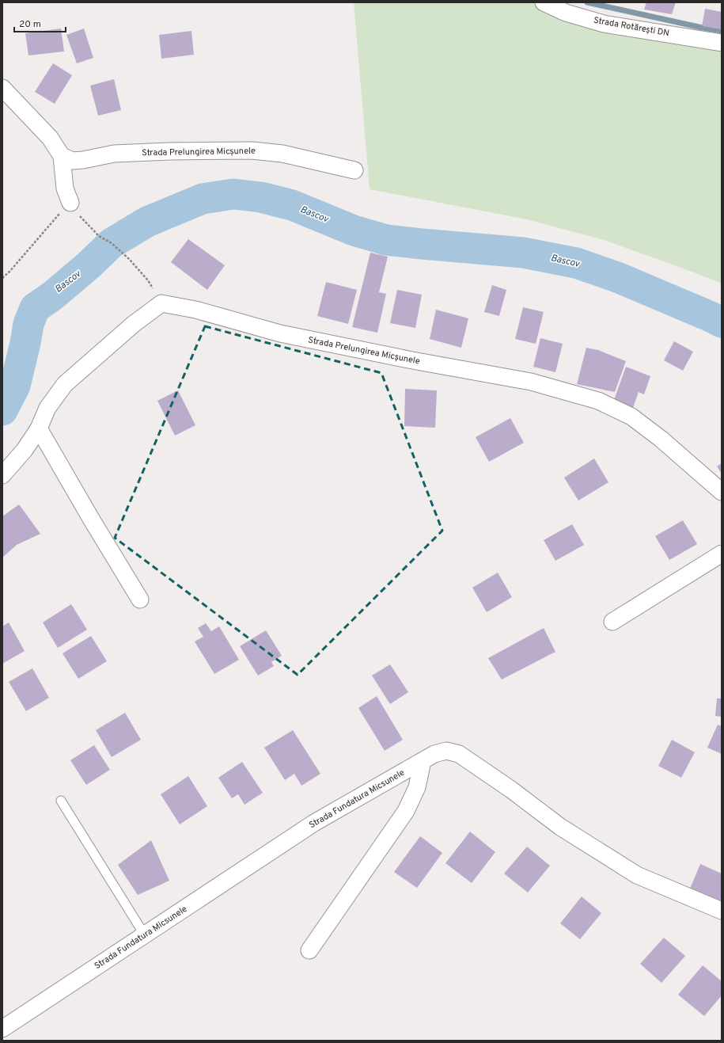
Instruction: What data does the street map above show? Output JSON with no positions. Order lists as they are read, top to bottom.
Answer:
{
  "streets": {
    "street": ["Strada Rotărești DN", "Strada Prelungirea Micșunele", "Strada Fundatura Micsunele"]
  },
  "water": ["Bascov"],
  "scale_bar": "20 m"
}
